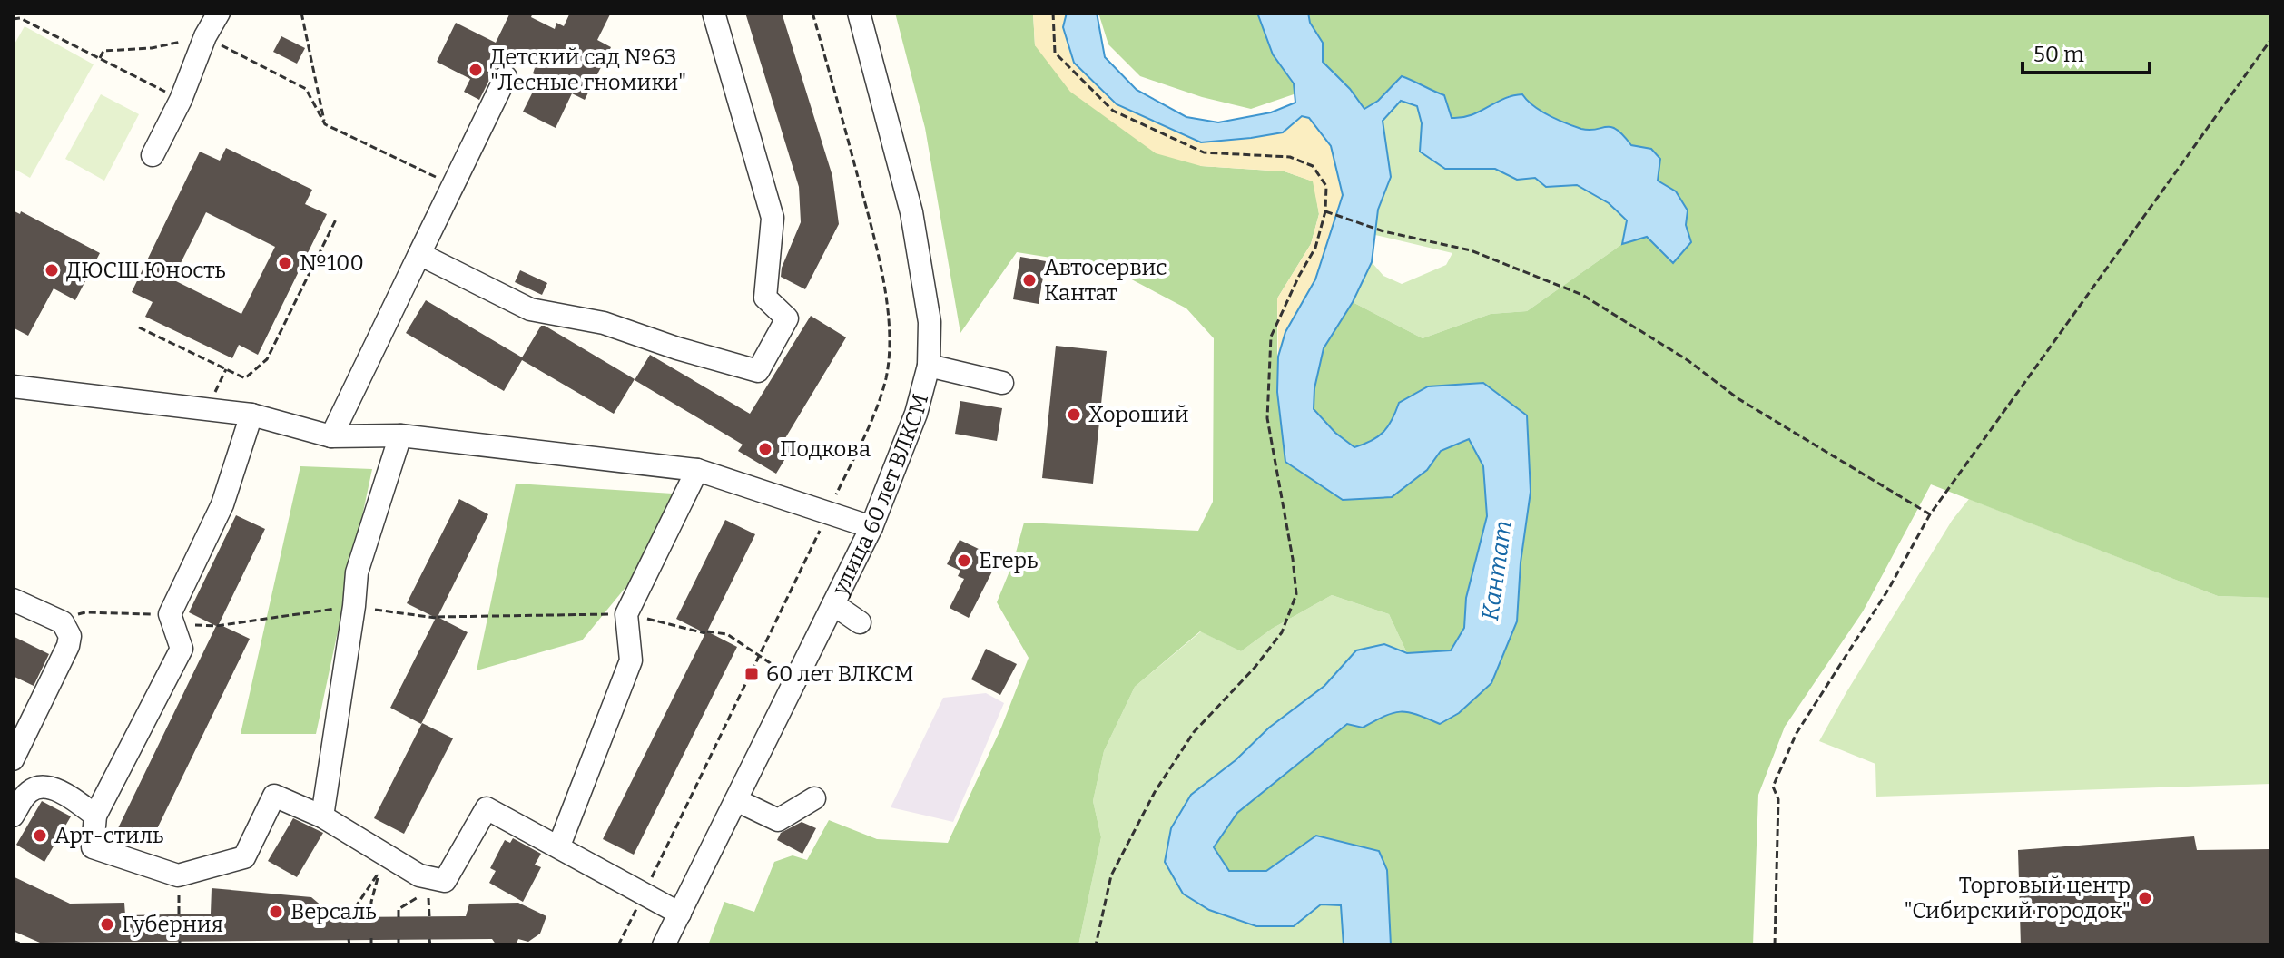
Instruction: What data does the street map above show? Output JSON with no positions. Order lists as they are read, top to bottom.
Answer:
{
  "streets": {
    "street": ["улица 60 лет ВЛКСМ"]
  },
  "water": ["Кантат"],
  "places": {
    "other": [
      "Детский сад №63 \"Лесные гномики\"",
      "№100",
      "ДЮСШ Юность",
      "Автосервис Кантат",
      "Хороший",
      "Подкова",
      "Егерь",
      "Арт-стиль",
      "Торговый центр \"Сибирский городок\"",
      "Версаль",
      "Губерния"
    ],
    "transit": ["60 лет ВЛКСМ"]
  },
  "scale_bar": "50 m"
}
